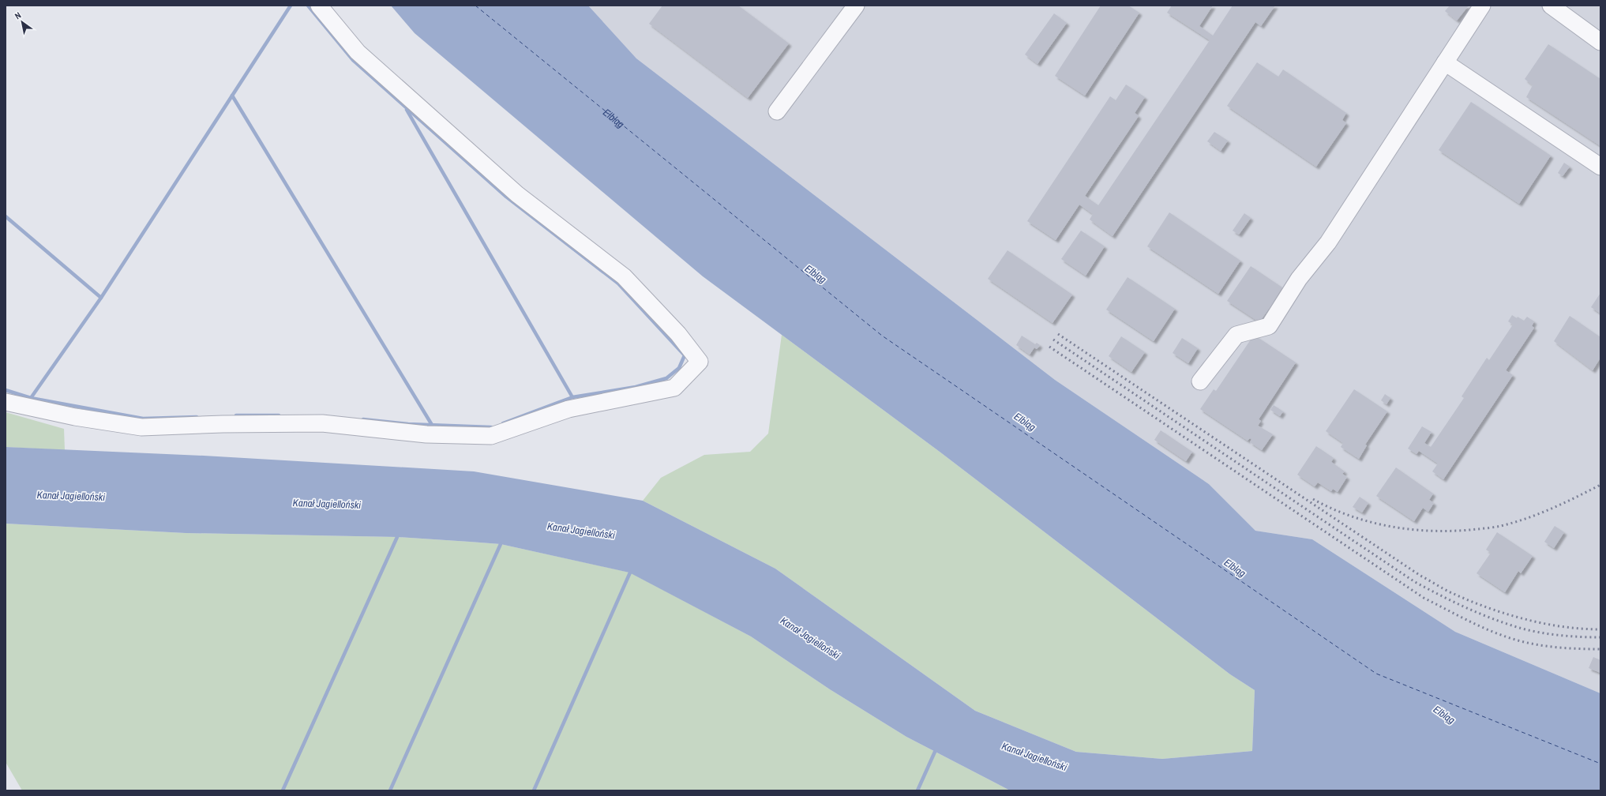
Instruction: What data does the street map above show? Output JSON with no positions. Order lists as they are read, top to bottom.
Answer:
{
  "water": ["Elbląg", "Kanał Jagielloński"],
  "north": "top left"
}
